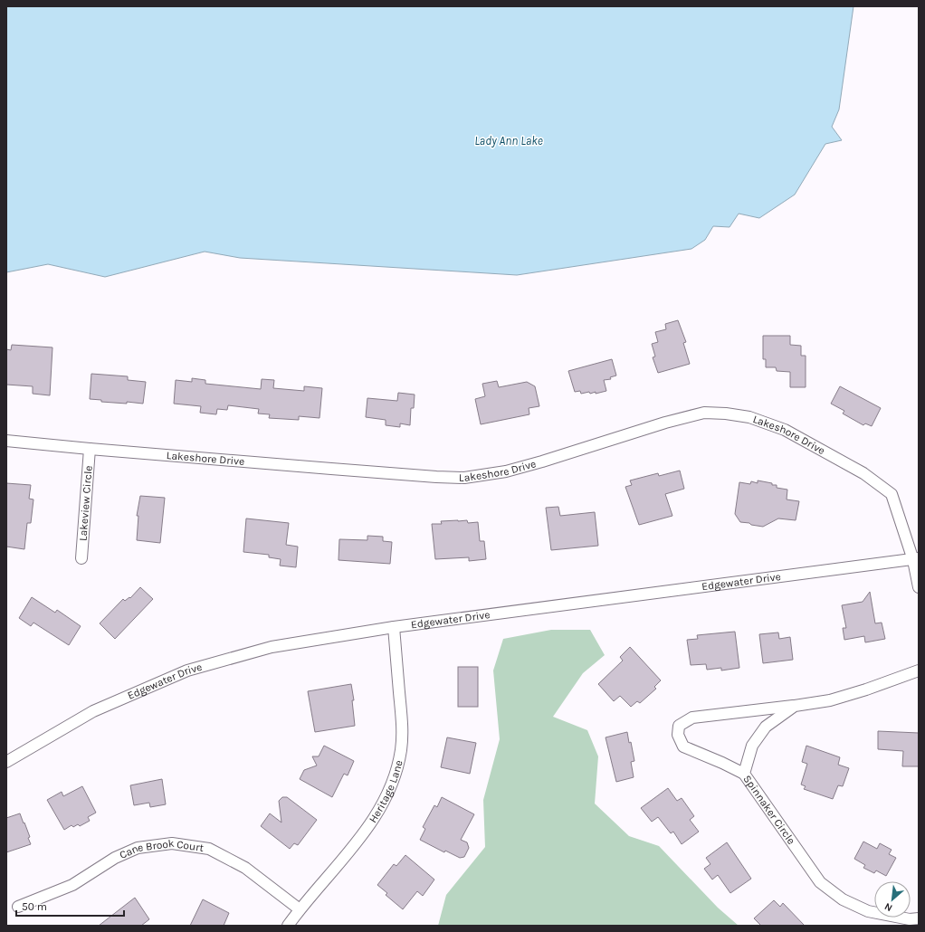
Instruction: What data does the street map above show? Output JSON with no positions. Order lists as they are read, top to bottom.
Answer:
{
  "streets": {
    "street": [
      "Lakeshore Drive",
      "Lakeview Circle",
      "Edgewater Drive",
      "Heritage Lane",
      "Spinnaker Circle",
      "Cane Brook Court"
    ]
  },
  "crossings": [
    ["Lakeshore Drive", "Lakeview Circle"],
    ["Lakeshore Drive", "Edgewater Drive"],
    ["Edgewater Drive", "Heritage Lane"],
    ["Heritage Lane", "Cane Brook Court"]
  ],
  "water": ["Lady Ann Lake"],
  "scale_bar": "50 m",
  "north": "bottom left"
}
